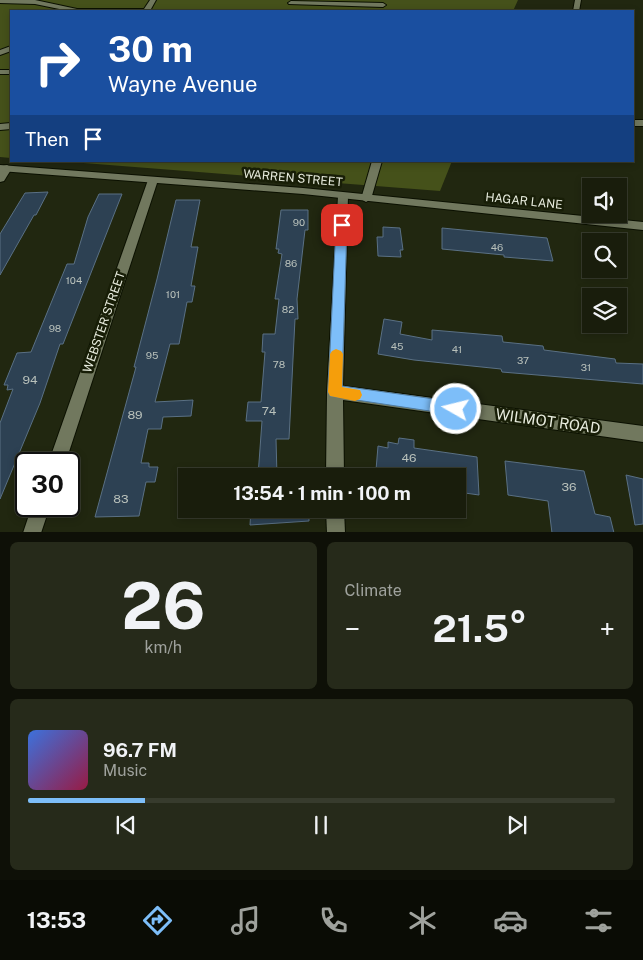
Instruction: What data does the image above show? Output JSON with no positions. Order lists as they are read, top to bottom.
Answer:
{
  "streets": {
    "street": [
      "WARREN STREET",
      "HAGAR LANE",
      "WEBSTER STREET",
      "WILMOT ROAD"
    ]
  },
  "crossings": [
    ["WARREN STREET", "HAGAR LANE"],
    ["WARREN STREET", "WEBSTER STREET"]
  ],
  "house_numbers": [
    "90",
    "46",
    "86",
    "104",
    "101",
    "82",
    "98",
    "45",
    "41",
    "95",
    "37",
    "78",
    "31",
    "94",
    "74",
    "89",
    "46",
    "36",
    "83"
  ],
  "page": {
    "turn": ["30 m", "Wayne Avenue"],
    "then": "Then",
    "limit": "30",
    "trip": "13:54 · 1 min · 100 m",
    "tile": [
      ["26", "km/h"],
      "Climate"
    ],
    "heat": ["−", "21.5°", "+"],
    "song": ["96.7 FM", "Music"],
    "tabs": "13:53"
  }
}
